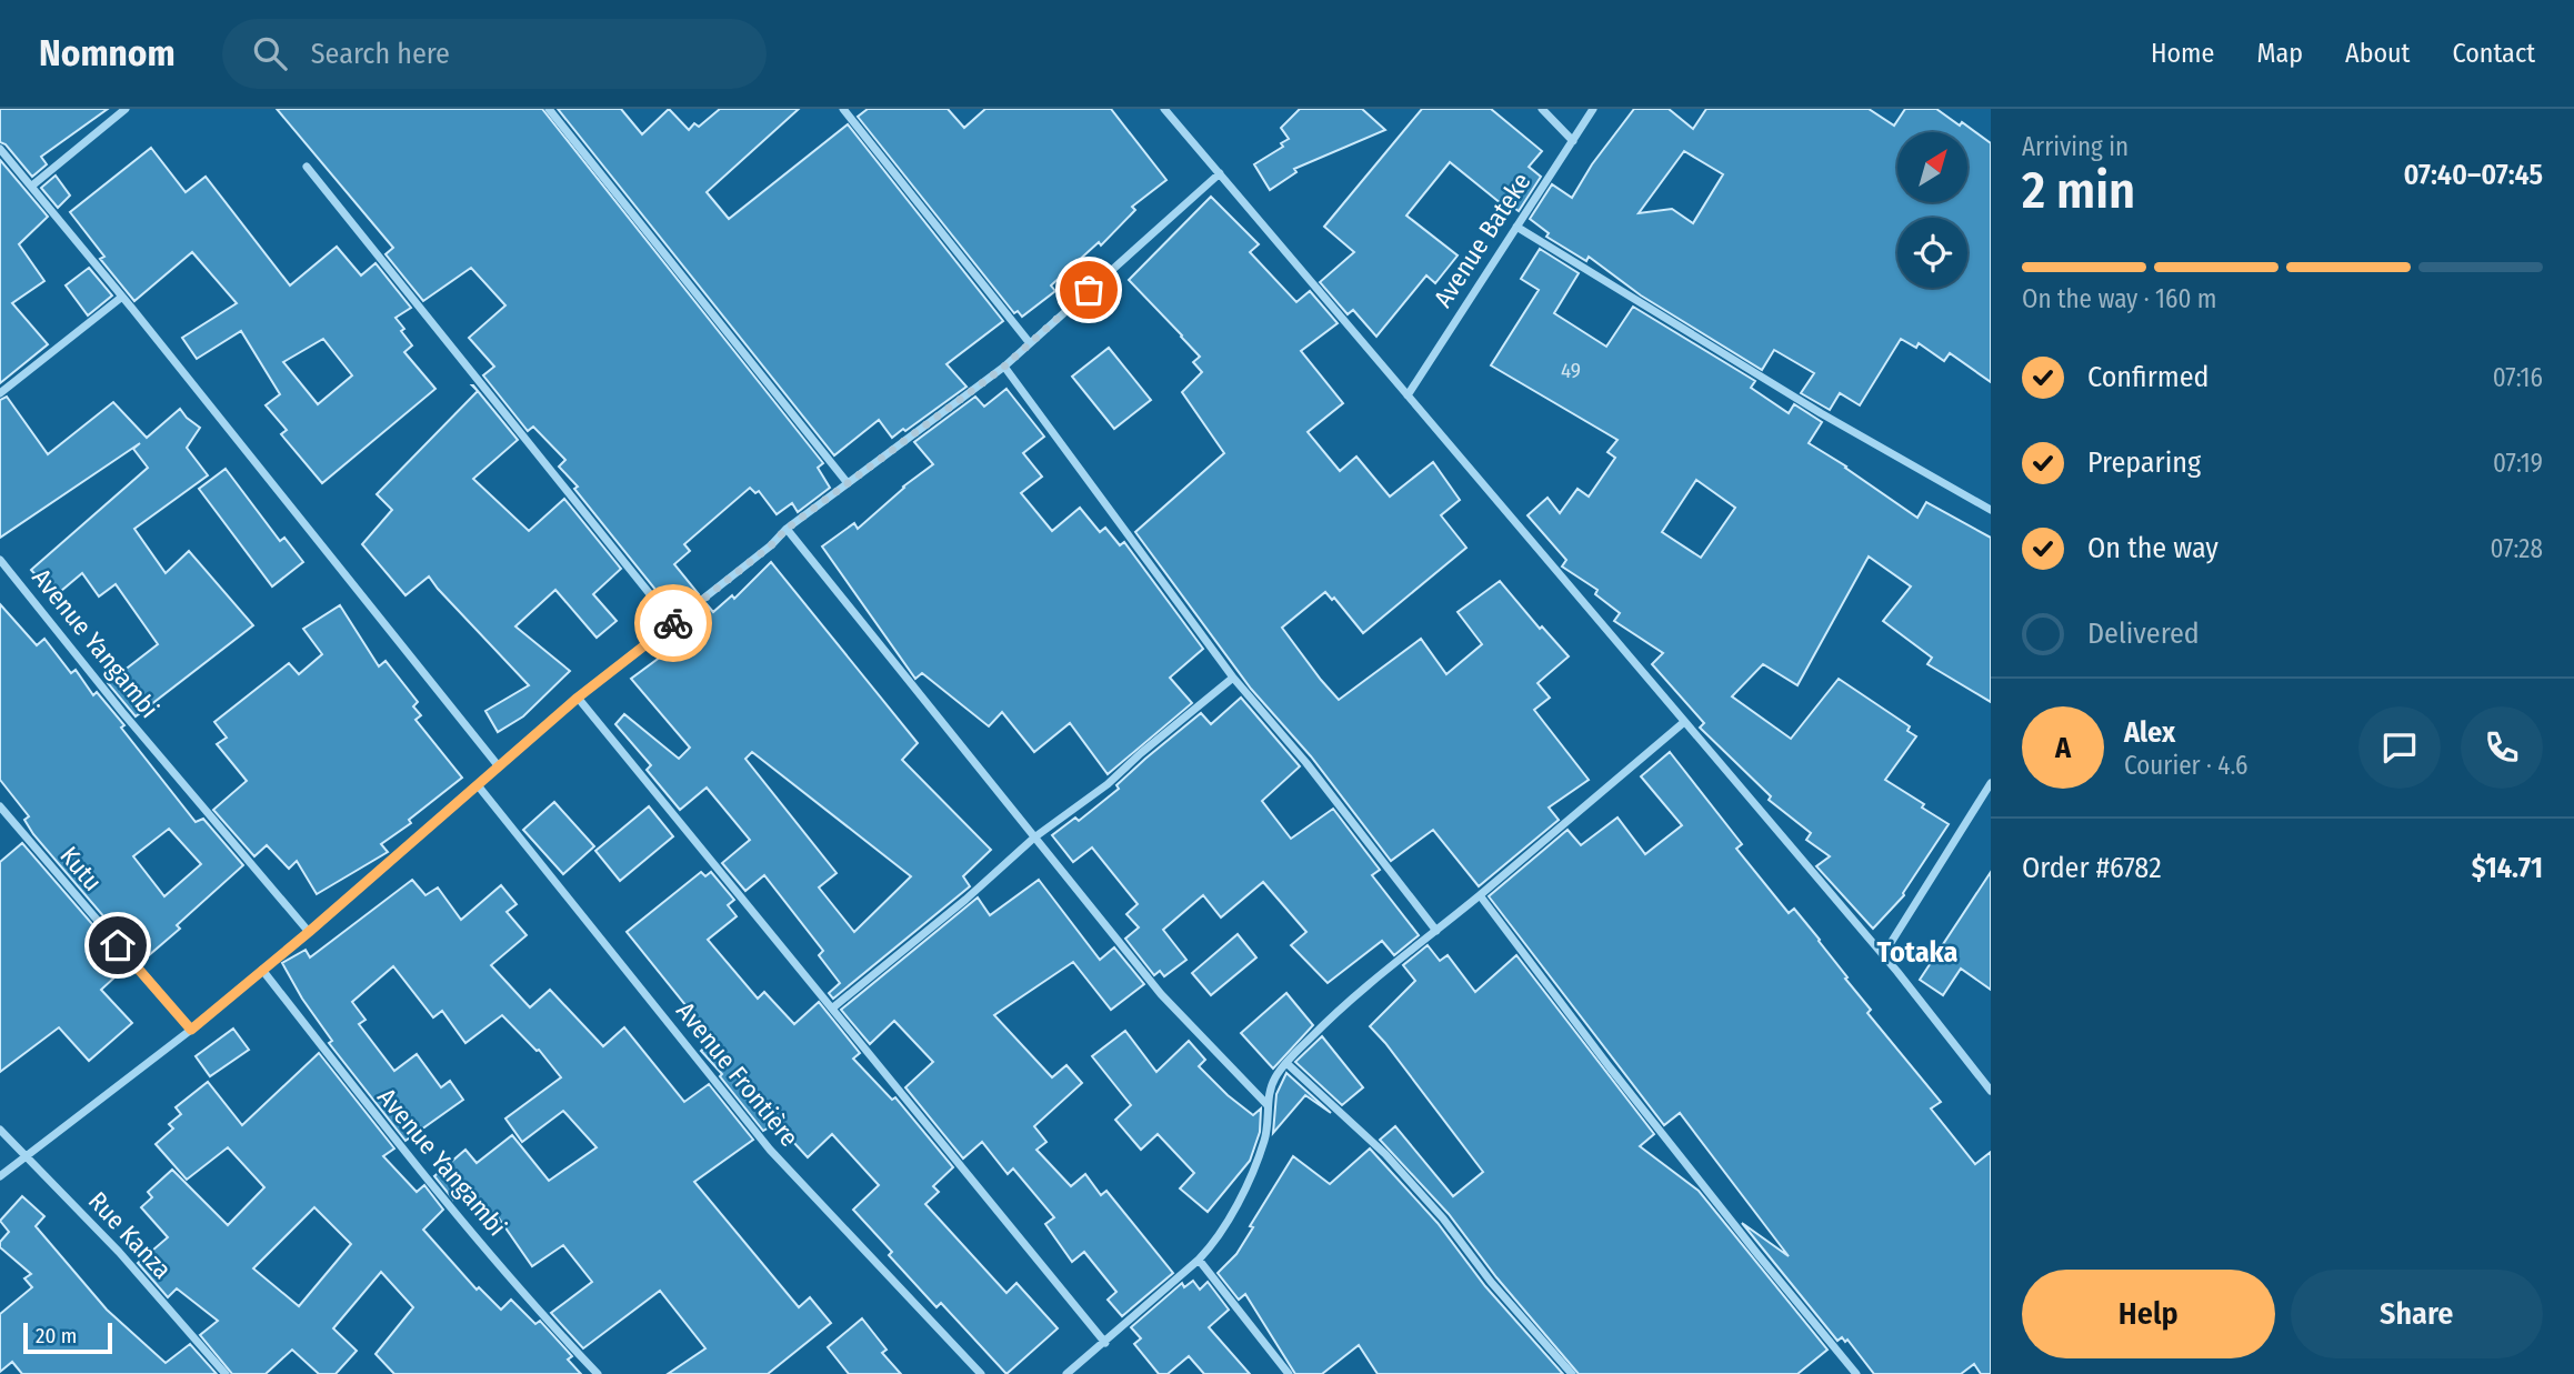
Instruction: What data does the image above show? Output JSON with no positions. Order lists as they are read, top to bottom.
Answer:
{
  "streets": {
    "street": [
      "Avenue Bateke",
      "Avenue Yangambi",
      "Kutu",
      "Avenue Frontière",
      "Rue Kanza"
    ]
  },
  "districts": ["Totaka"],
  "house_numbers": ["49"],
  "scale_bar": "20 m",
  "north": "top right",
  "page": {
    "header": "Nomnom",
    "search": "Search here",
    "nav": [
      "Home",
      "Map",
      "About",
      "Contact"
    ],
    "heading": ["2 min", "Arriving in", "07:40–07:45"],
    "panel": [
      "Alex",
      "Courier · 4.6",
      "Order #6782",
      "$14.71"
    ],
    "bar": "On the way · 160 m",
    "list": [
      ["Confirmed", "07:16"],
      ["Preparing", "07:19"],
      ["On the way", "07:28"],
      "Delivered"
    ],
    "round": "A",
    "buttons": ["Help", "Share"],
    "scale": "20 m"
  }
}
